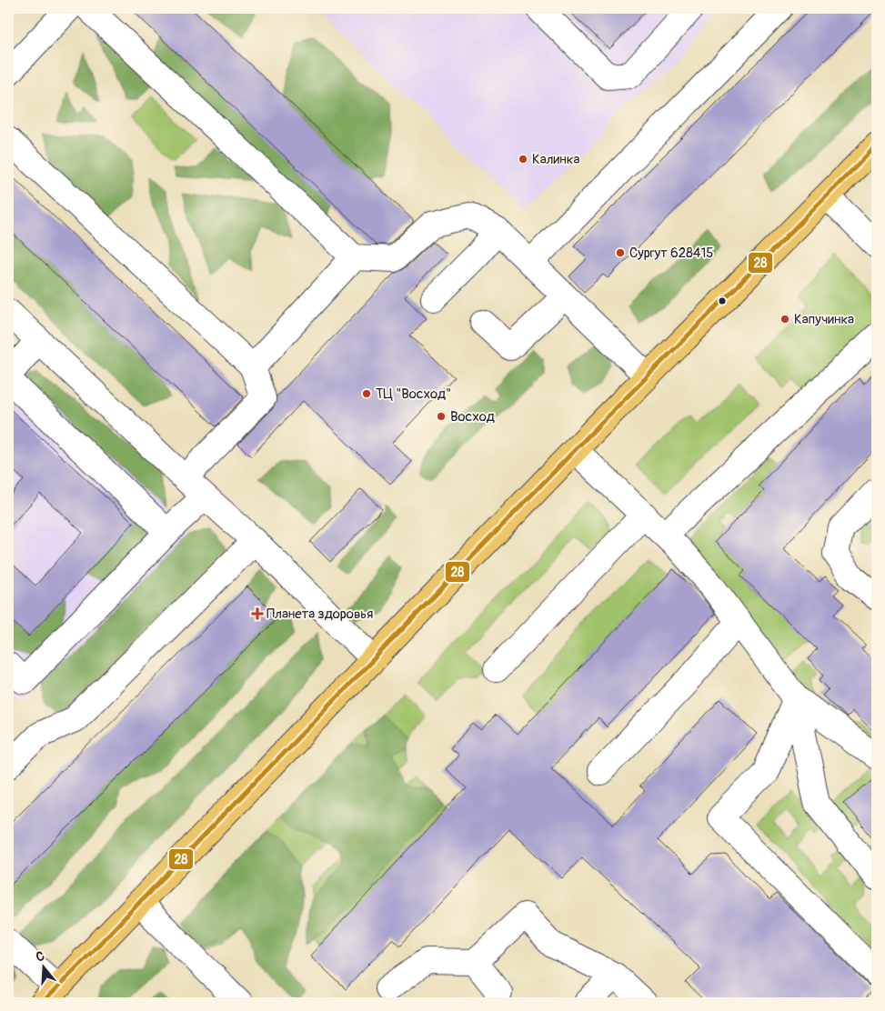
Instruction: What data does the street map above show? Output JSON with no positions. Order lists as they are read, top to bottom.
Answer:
{
  "places": {
    "other": [
      "Калинка",
      "Сургут 628415",
      "Капучинка",
      "ТЦ \"Восход\"",
      "Восход"
    ],
    "health": ["Планета здоровья"]
  },
  "lines": ["transit line 28"],
  "north": "top"
}
